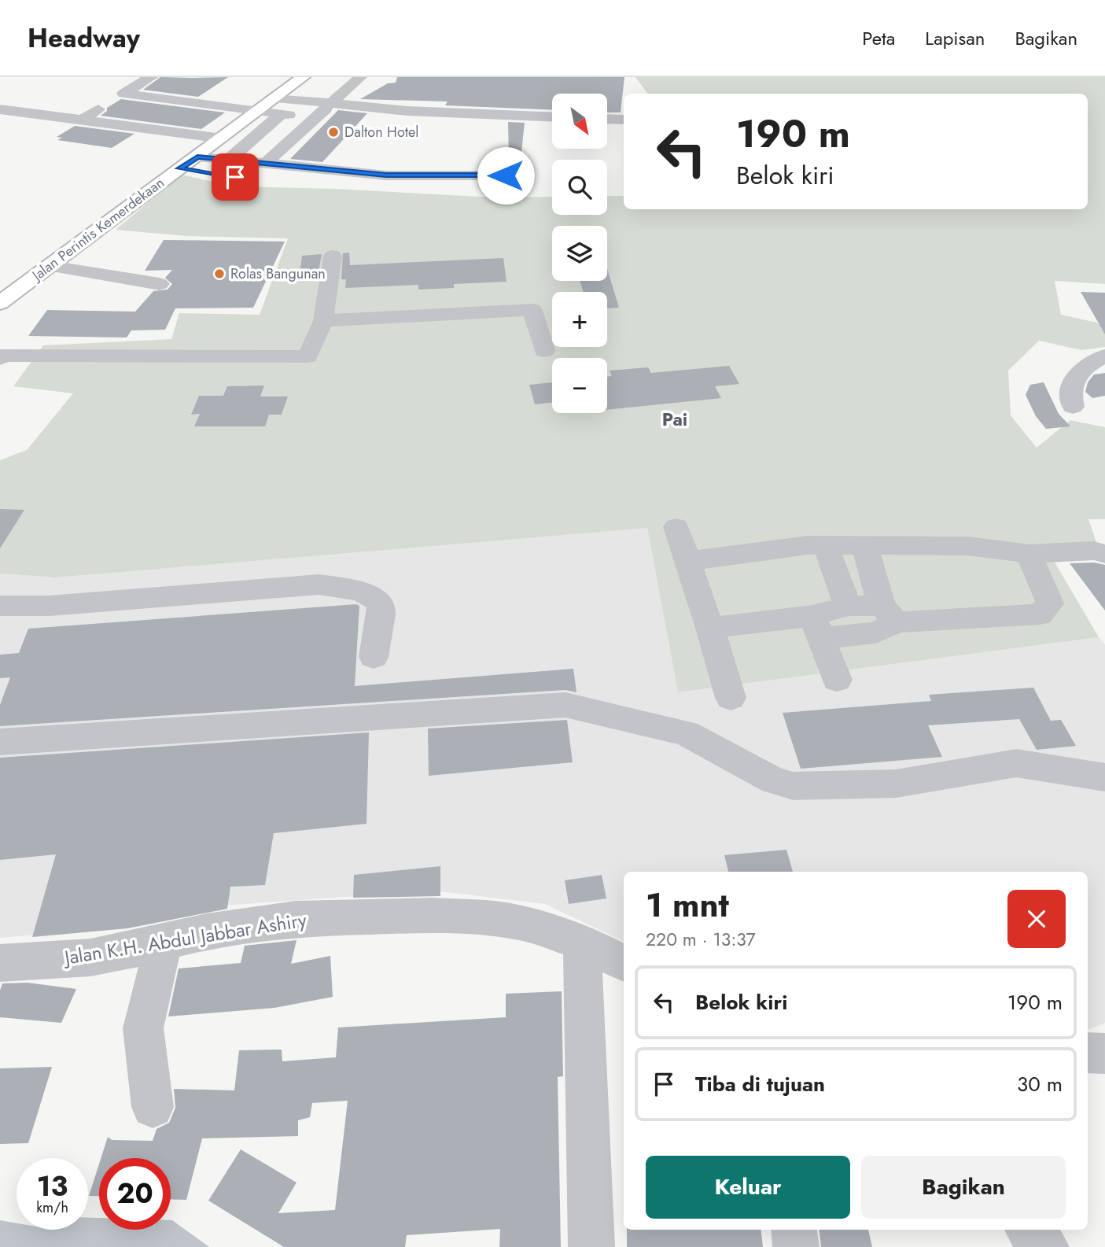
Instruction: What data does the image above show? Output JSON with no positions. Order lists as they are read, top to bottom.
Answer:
{
  "streets": {
    "highway": ["Jalan Perintis Kemerdekaan"],
    "street": ["Jalan K.H. Abdul Jabbar Ashiry"]
  },
  "districts": ["Pai"],
  "places": ["Dalton Hotel", "Rolas Bangunan"],
  "north": "bottom right",
  "page": {
    "header": "Headway",
    "nav": ["Peta", "Lapisan", "Bagikan"],
    "map_buttons": ["+", "−"],
    "turn": ["190 m", "Belok kiri"],
    "heading": ["1 mnt", "220 m · 13:37"],
    "list": [
      {
        "name": "Belok kiri",
        "value": "190 m"
      },
      {
        "name": "Tiba di tujuan",
        "value": "30 m"
      }
    ],
    "buttons": ["Keluar", "Bagikan"],
    "speed": "13 km/h",
    "limit": "20"
  }
}
